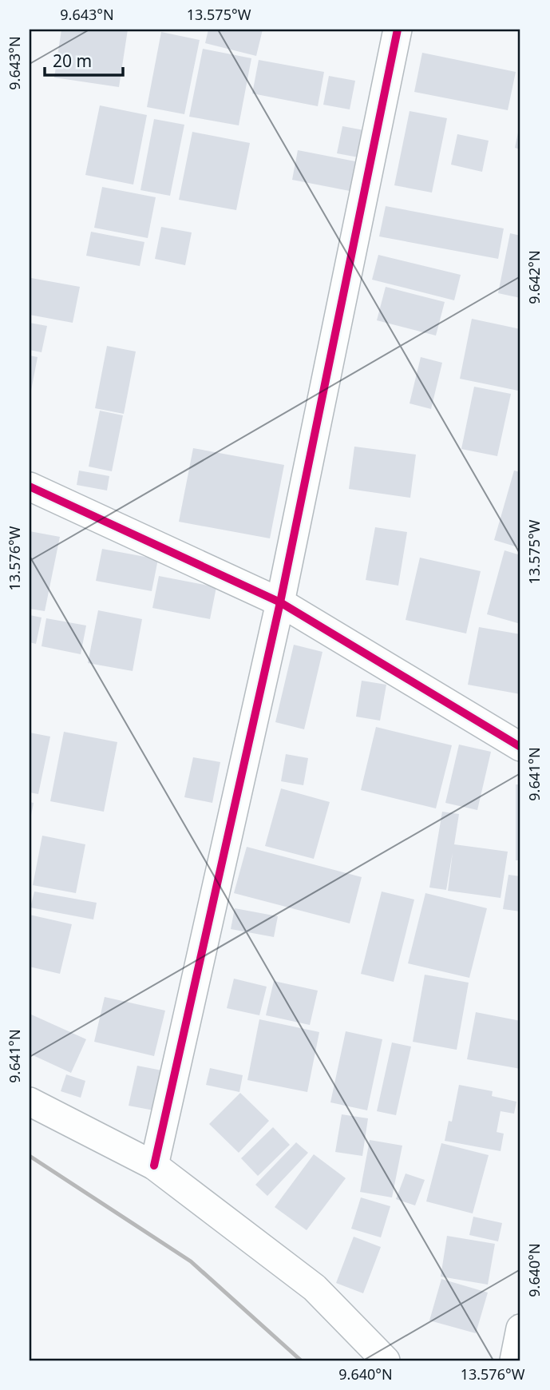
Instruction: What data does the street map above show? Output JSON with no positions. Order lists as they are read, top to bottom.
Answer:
{
  "scale_bar": "20 m",
  "coordinates": [
    "9.643°N",
    "13.575°W",
    "9.642°N",
    "13.576°W",
    "9.641°N",
    "9.640°N"
  ]
}
